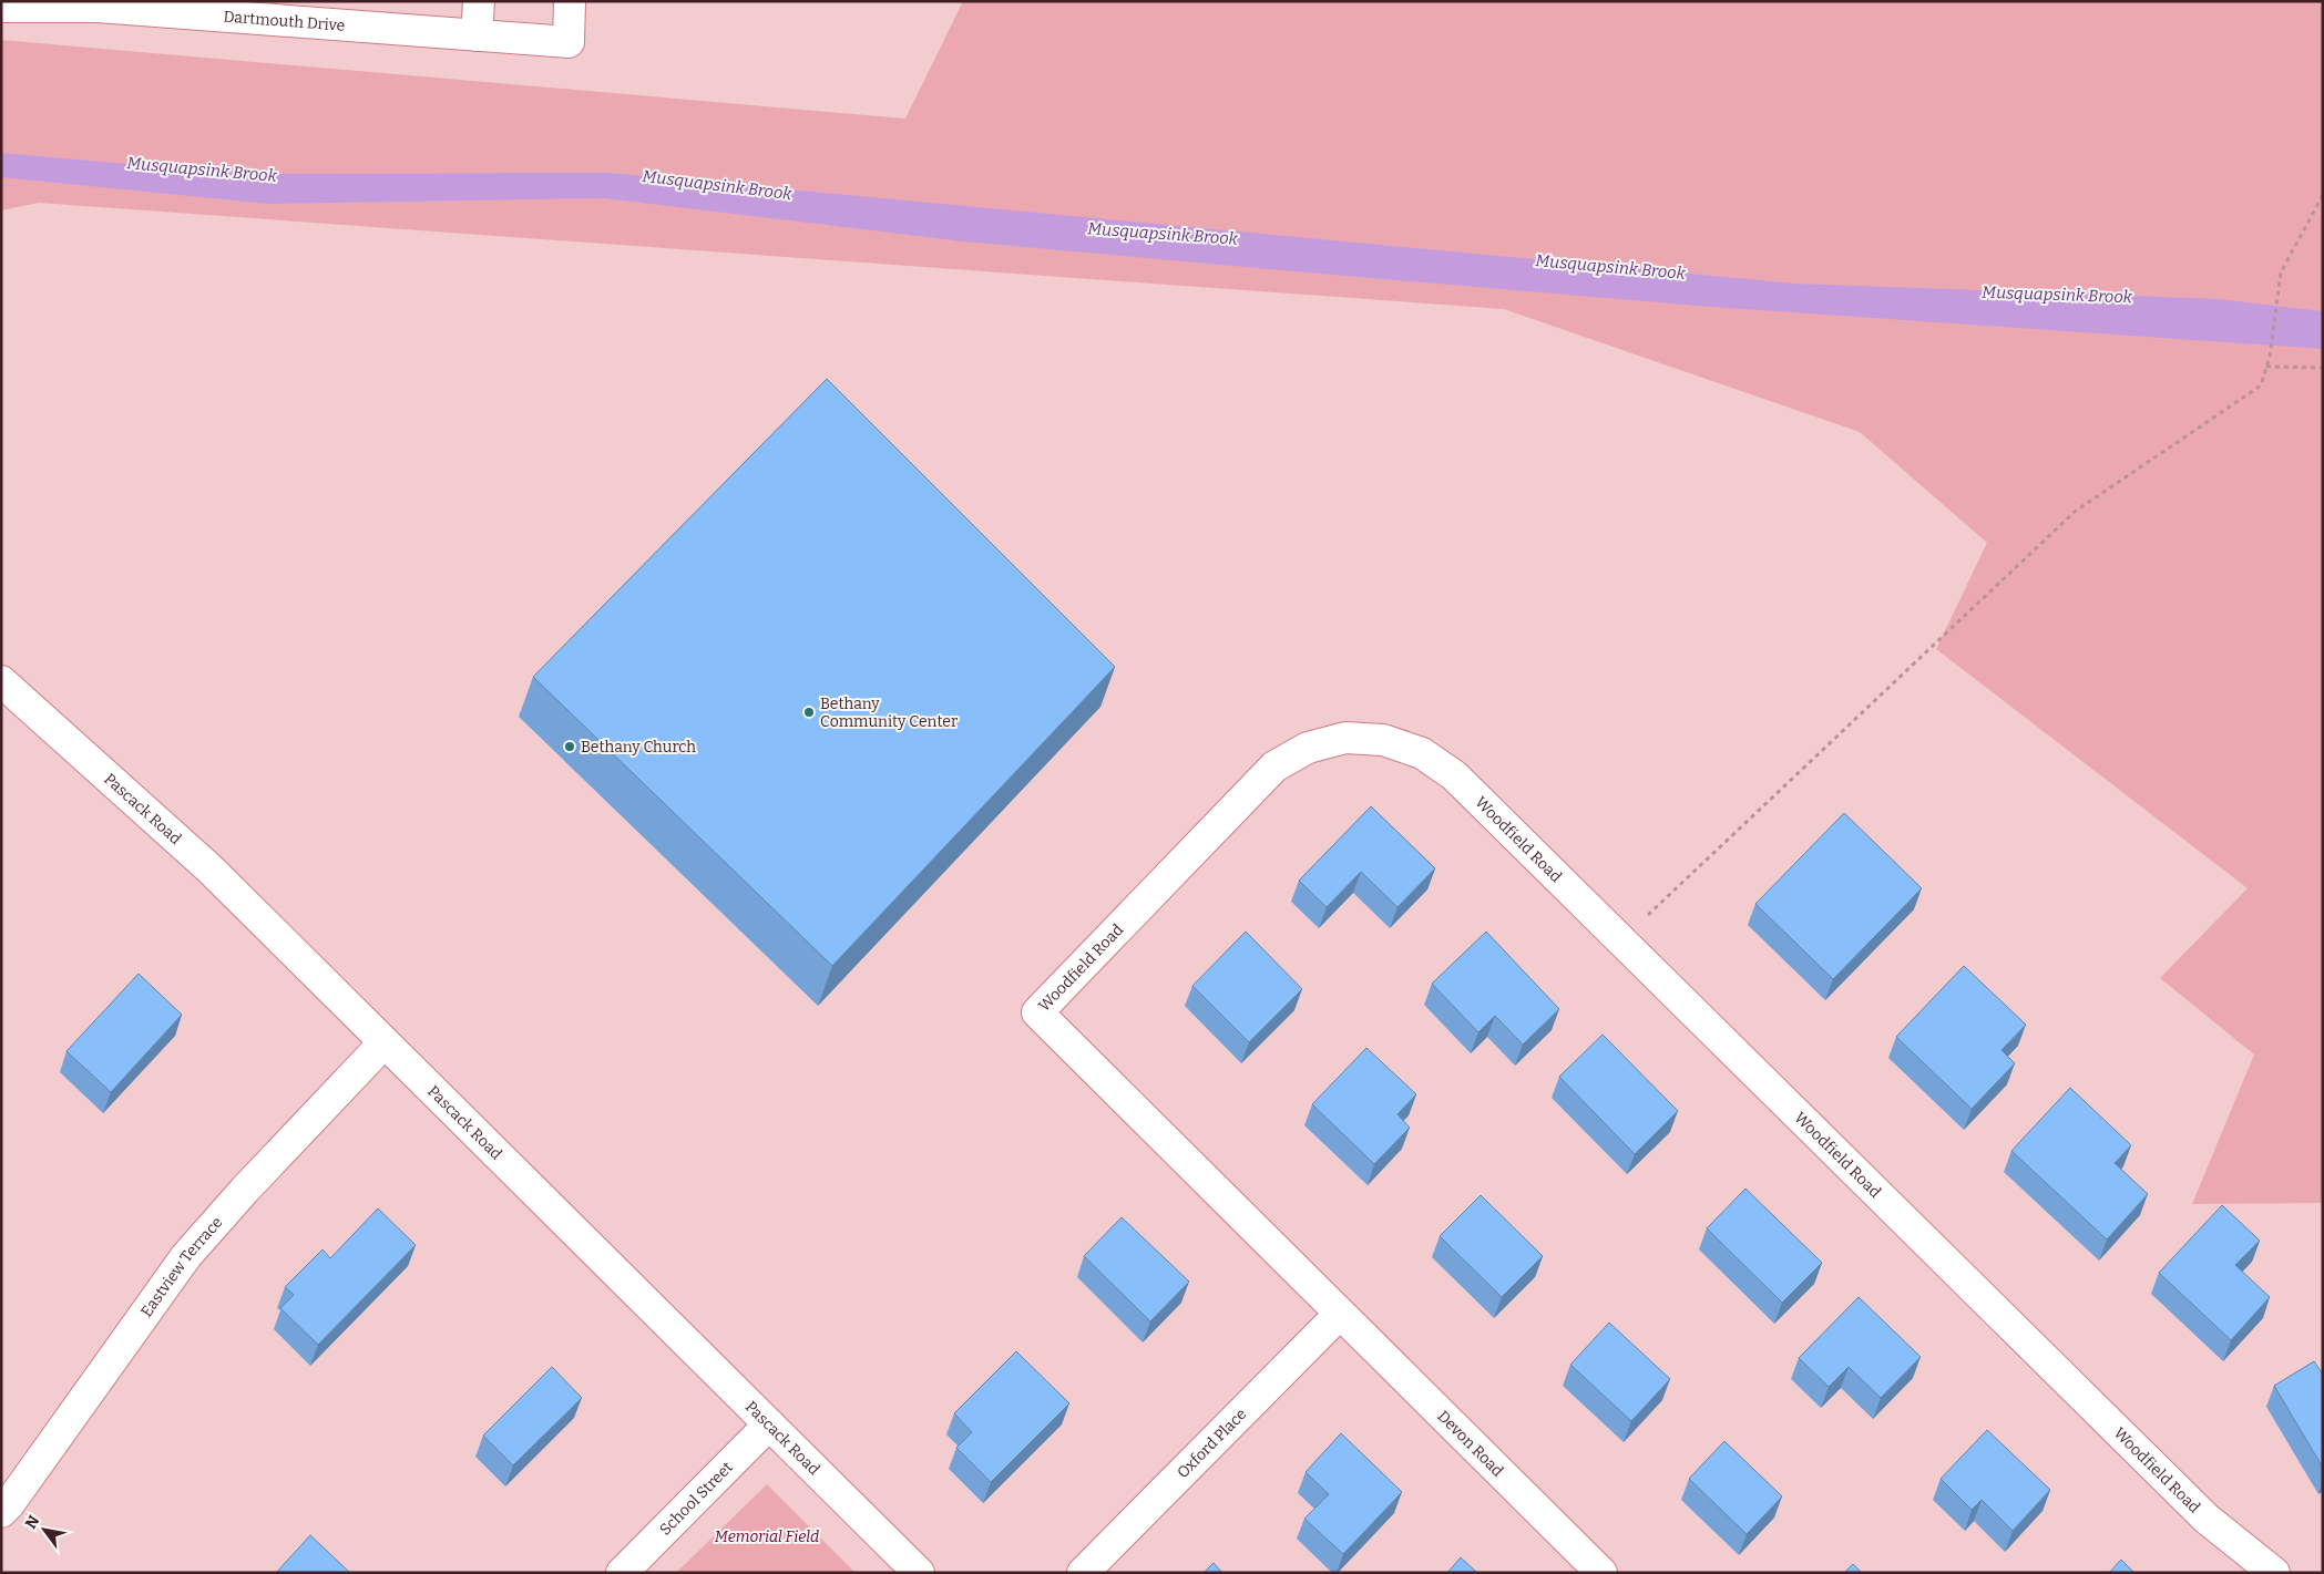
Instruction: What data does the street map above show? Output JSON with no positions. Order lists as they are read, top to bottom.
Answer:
{
  "streets": {
    "street": [
      "Dartmouth Drive",
      "Pascack Road",
      "Woodfield Road",
      "Eastview Terrace",
      "Oxford Place",
      "Devon Road",
      "School Street"
    ]
  },
  "crossings": [
    ["Pascack Road", "Eastview Terrace"],
    ["Pascack Road", "School Street"],
    ["Woodfield Road", "Oxford Place"],
    ["Woodfield Road", "Devon Road"],
    ["Oxford Place", "Devon Road"]
  ],
  "water": ["Musquapsink Brook"],
  "parks": ["Memorial Field"],
  "places": ["Bethany Community Center", "Bethany Church"],
  "north": "top left"
}
